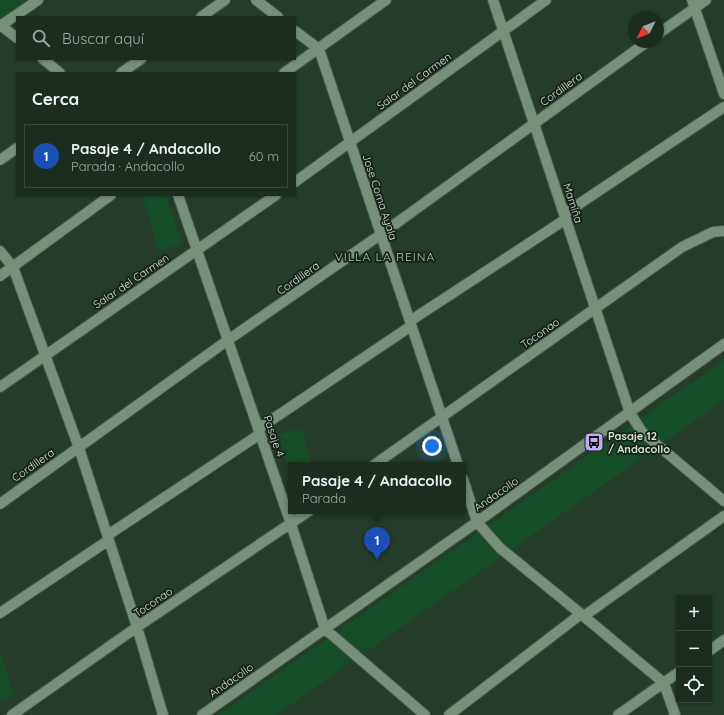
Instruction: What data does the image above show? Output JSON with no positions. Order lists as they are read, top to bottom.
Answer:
{
  "streets": {
    "street": [
      "Salar del Carmen",
      "Cordillera",
      "Jose Coma Ayala",
      "Mamiña",
      "Toconao",
      "Pasaje 4",
      "Andacollo"
    ]
  },
  "crossings": [
    ["Salar del Carmen", "Jose Coma Ayala"],
    ["Salar del Carmen", "Mamiña"],
    ["Salar del Carmen", "Pasaje 4"],
    ["Cordillera", "Jose Coma Ayala"],
    ["Cordillera", "Mamiña"],
    ["Cordillera", "Pasaje 4"],
    ["Jose Coma Ayala", "Toconao"],
    ["Mamiña", "Toconao"],
    ["Mamiña", "Andacollo"],
    ["Toconao", "Pasaje 4"],
    ["Pasaje 4", "Andacollo"]
  ],
  "districts": ["VILLA LA REINA"],
  "places": {
    "bus stop": ["Pasaje 12 / Andacollo"]
  },
  "north": "bottom left",
  "page": {
    "search": "Buscar aquí",
    "heading": "Cerca",
    "list": [
      {
        "mark": "1",
        "name": "Pasaje 4 / Andacollo",
        "note": "Parada · Andacollo",
        "value": "60 m"
      }
    ],
    "popup": ["Pasaje 4 / Andacollo", "Parada"],
    "pins": "1",
    "map_buttons": ["+", "−"]
  }
}
